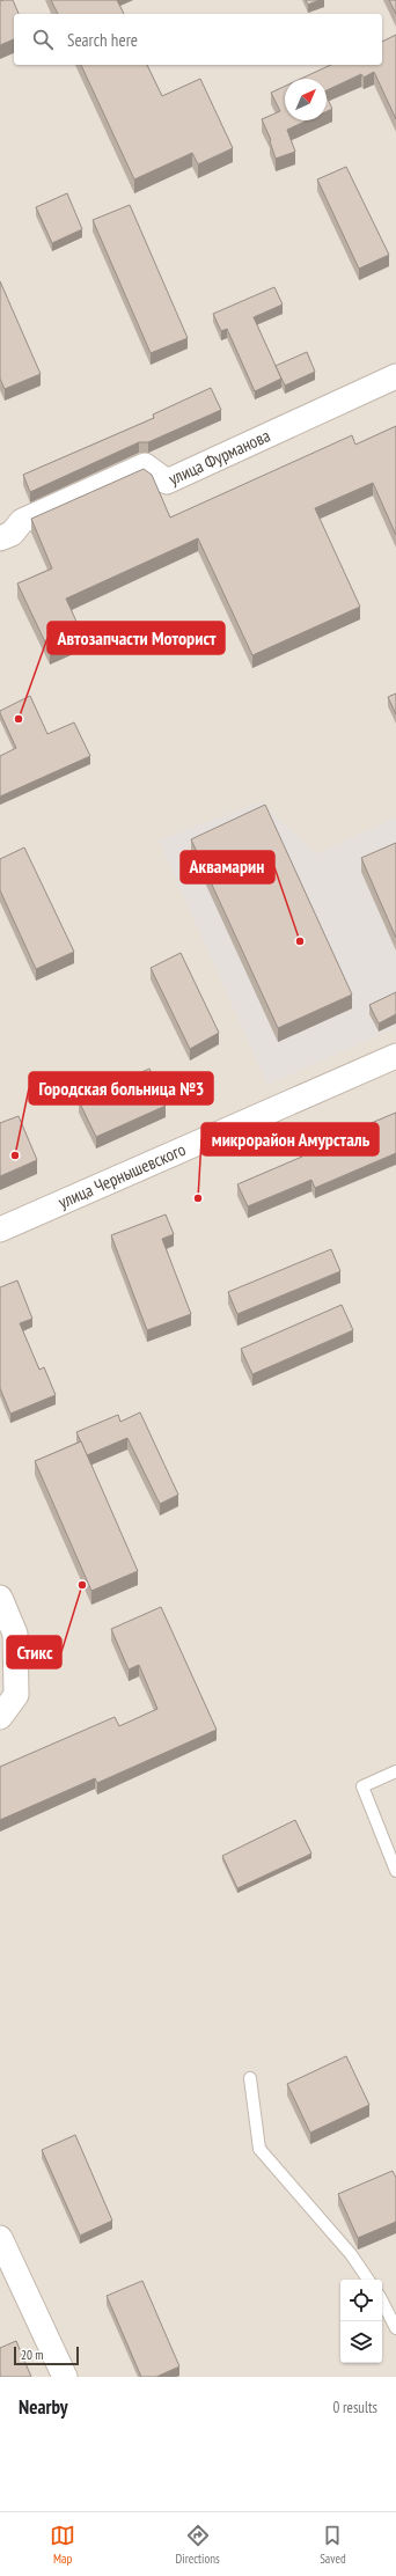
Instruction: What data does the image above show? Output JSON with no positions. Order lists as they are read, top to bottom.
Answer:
{
  "streets": {
    "street": ["улица Фурманова", "улица Чернышевского"]
  },
  "places": [
    "Автозапчасти Моторист",
    "Аквамарин",
    "Городская больница №3",
    "микрорайон Амурсталь",
    "Стикс"
  ],
  "scale_bar": "20 m",
  "north": "top right",
  "page": {
    "search": "Search here",
    "scale": "20 m",
    "heading": ["Nearby", "0 results"],
    "nav": ["Map", "Directions", "Saved"]
  }
}
